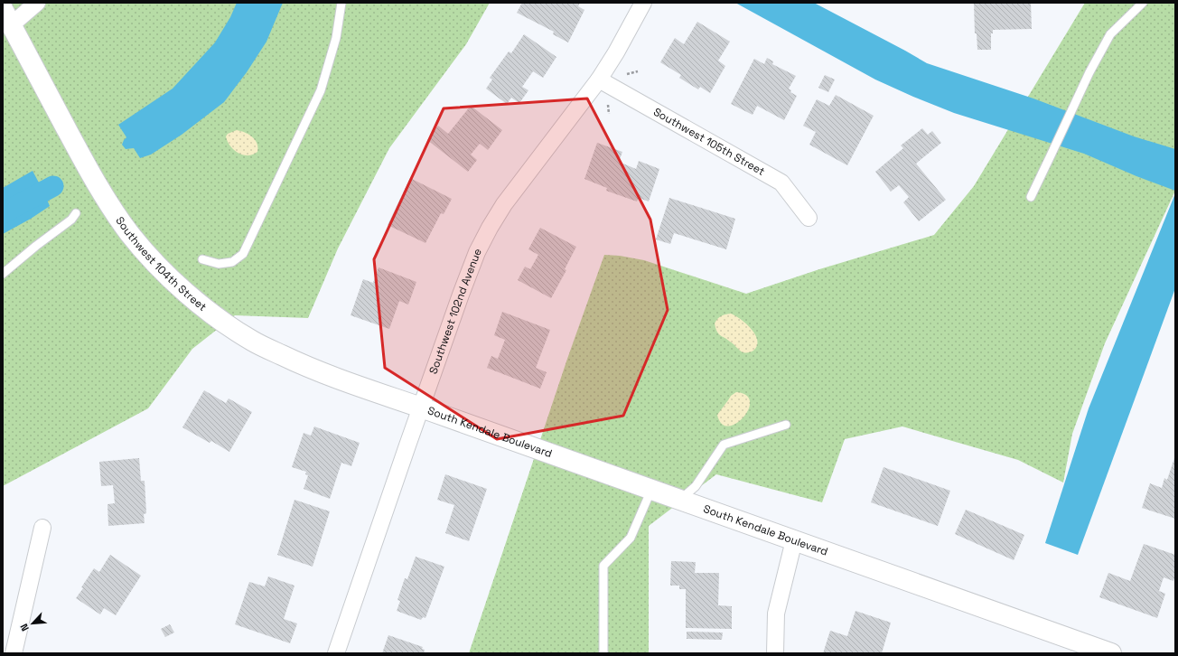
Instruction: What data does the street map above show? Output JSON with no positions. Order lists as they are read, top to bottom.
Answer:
{
  "streets": {
    "street": [
      "Southwest 105th Street",
      "Southwest 104th Street",
      "Southwest 102nd Avenue",
      "South Kendale Boulevard"
    ]
  },
  "crossings": [
    ["Southwest 105th Street", "Southwest 102nd Avenue"],
    ["Southwest 104th Street", "Southwest 102nd Avenue"],
    ["Southwest 104th Street", "South Kendale Boulevard"],
    ["Southwest 102nd Avenue", "South Kendale Boulevard"]
  ],
  "north": "bottom left"
}
